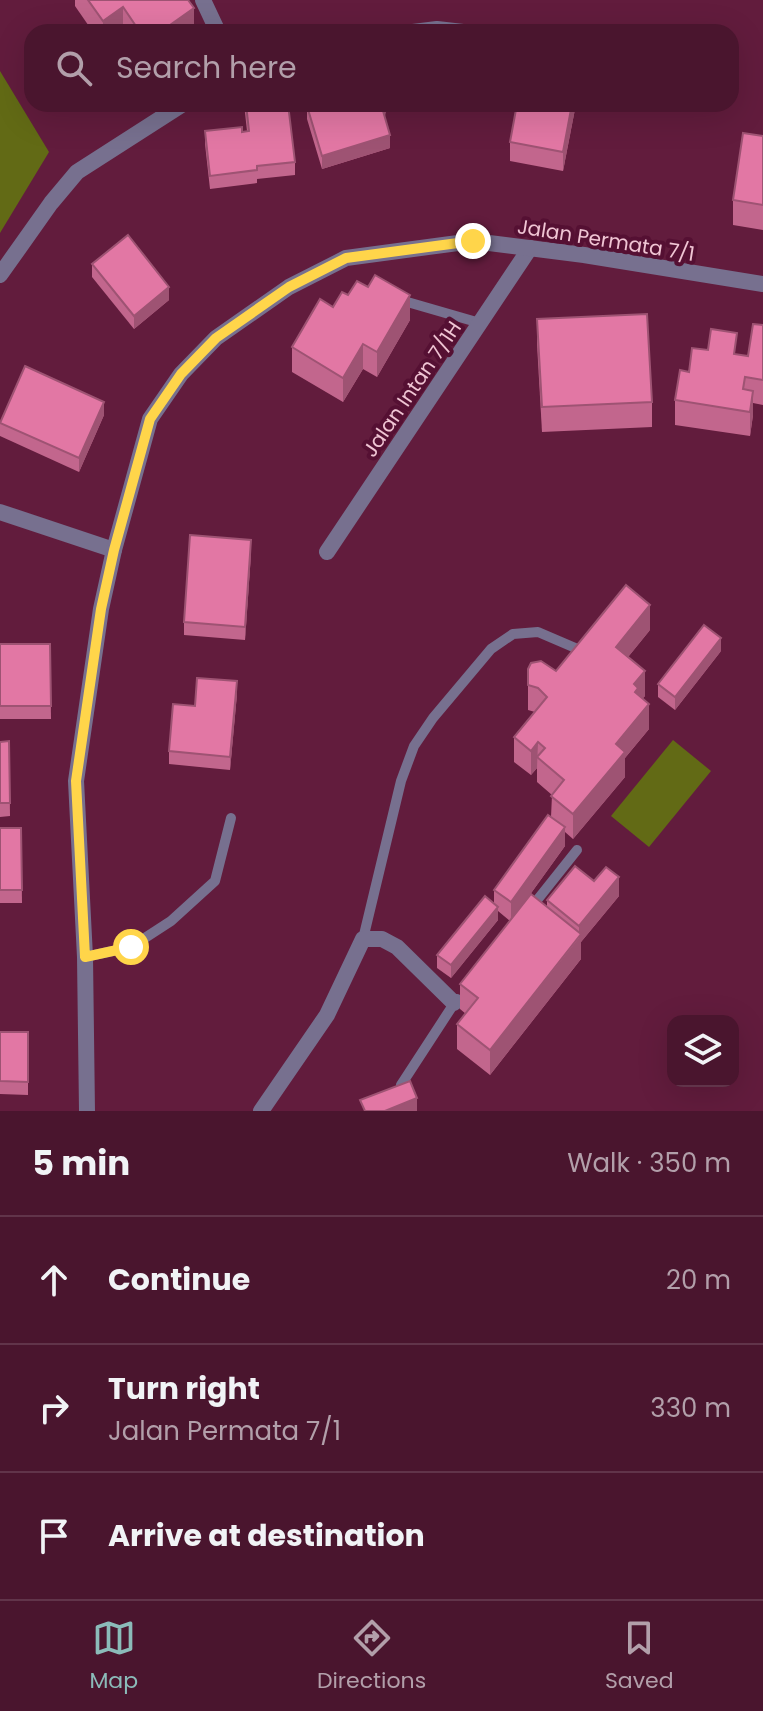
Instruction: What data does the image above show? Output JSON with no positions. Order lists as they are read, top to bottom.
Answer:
{
  "streets": {
    "street": ["Jalan Permata 7/1", "Jalan Intan 7/1H"]
  },
  "crossings": [
    ["Jalan Permata 7/1", "Jalan Intan 7/1H"]
  ],
  "page": {
    "search": "Search here",
    "heading": ["5 min", "Walk · 350 m"],
    "list": [
      ["Continue", "20 m"],
      ["Turn right", "Jalan Permata 7/1", "330 m"],
      "Arrive at destination"
    ],
    "nav": ["Map", "Directions", "Saved"]
  }
}
